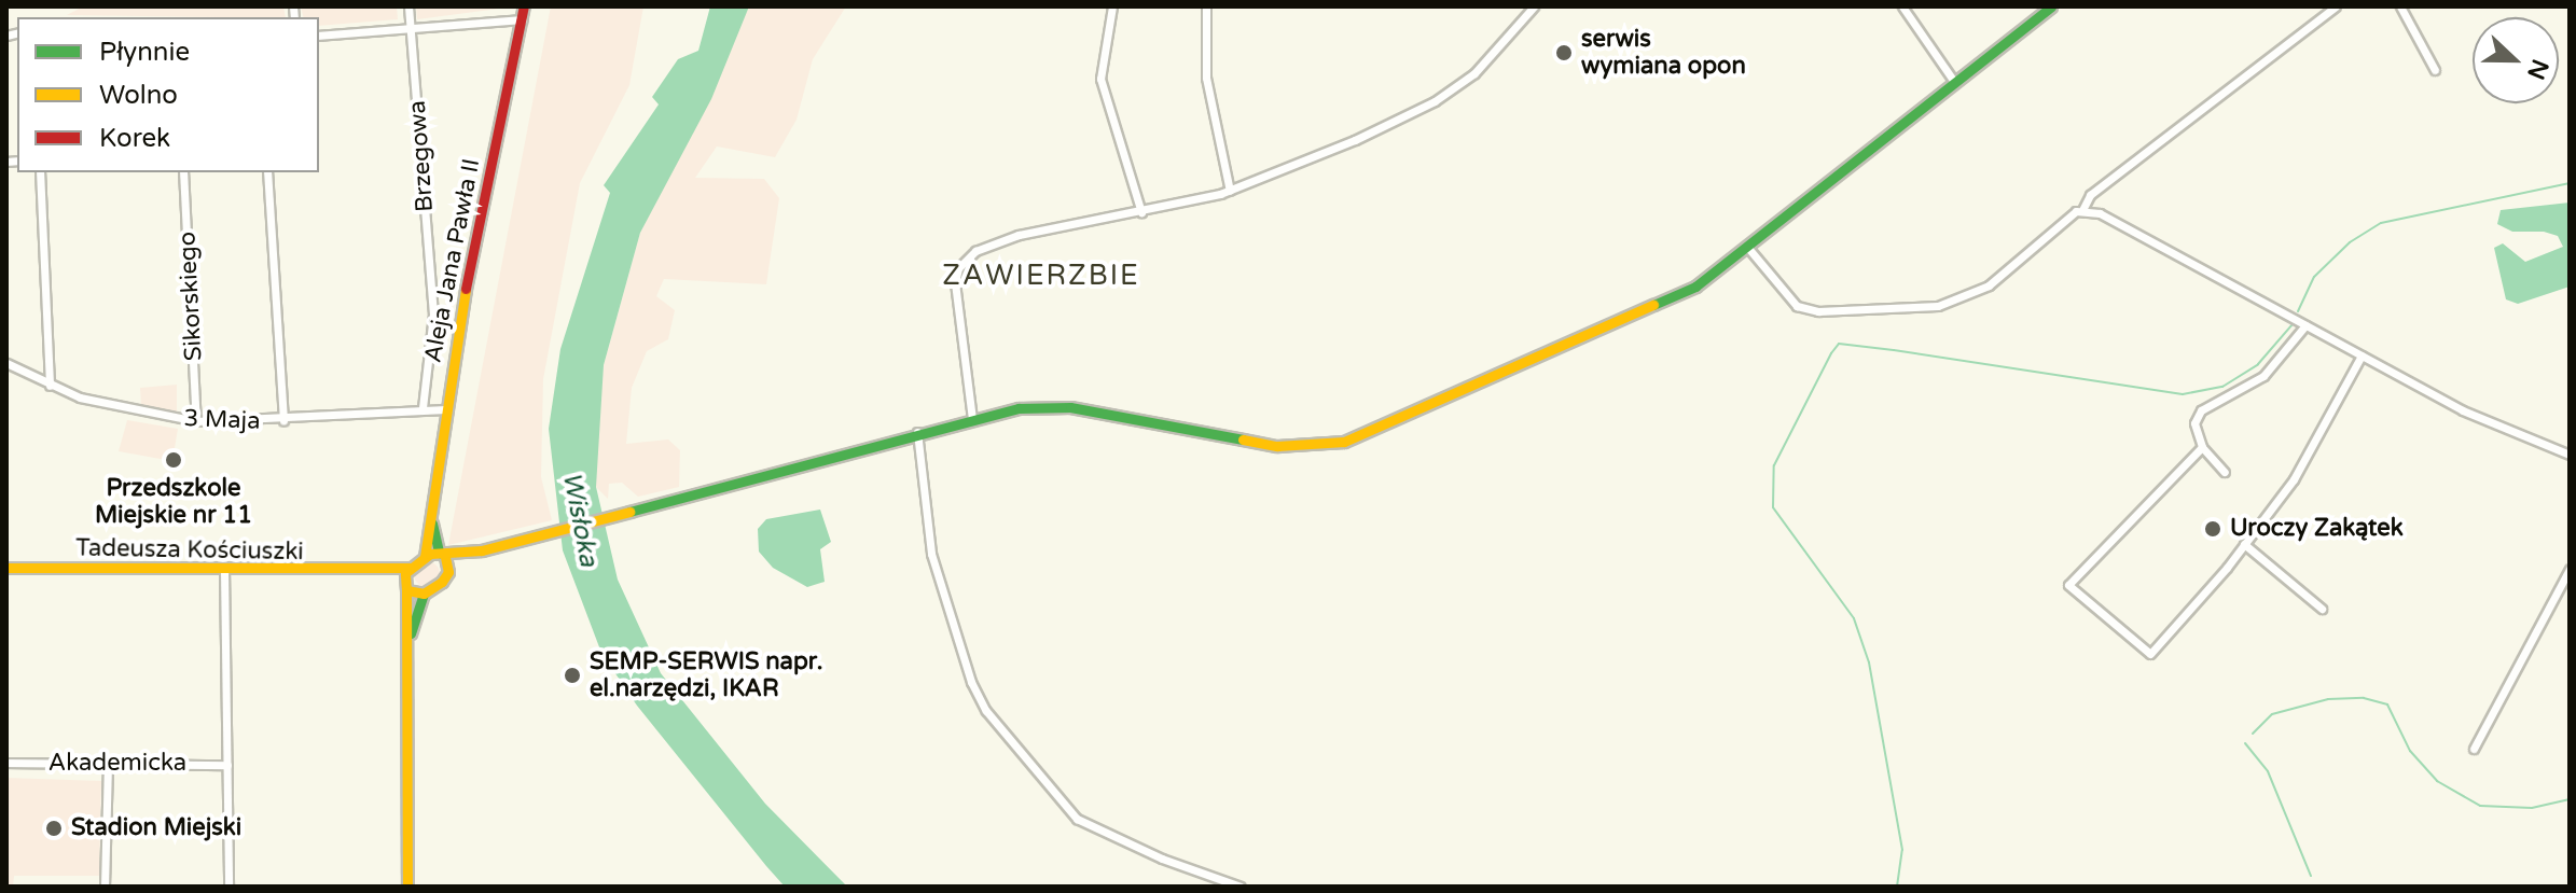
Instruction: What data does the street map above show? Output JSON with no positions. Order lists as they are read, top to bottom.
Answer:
{
  "streets": {
    "street": [
      "Brzegowa",
      "Aleja Jana Pawła II",
      "Sikorskiego",
      "3 Maja",
      "Tadeusza Kościuszki",
      "Akademicka"
    ]
  },
  "crossings": [
    ["Brzegowa", "3 Maja"],
    ["Aleja Jana Pawła II", "3 Maja"],
    ["Sikorskiego", "3 Maja"]
  ],
  "districts": ["ZAWIERZBIE"],
  "water": ["Wisłoka"],
  "places": [
    "serwis wymiana opon",
    "Przedszkole Miejskie nr 11",
    "Uroczy Zakątek",
    "SEMP-SERWIS napr. el.narzędzi, IKAR",
    "Stadion Miejski"
  ],
  "legend": ["Płynnie", "Wolno", "Korek"],
  "north": "right"
}
